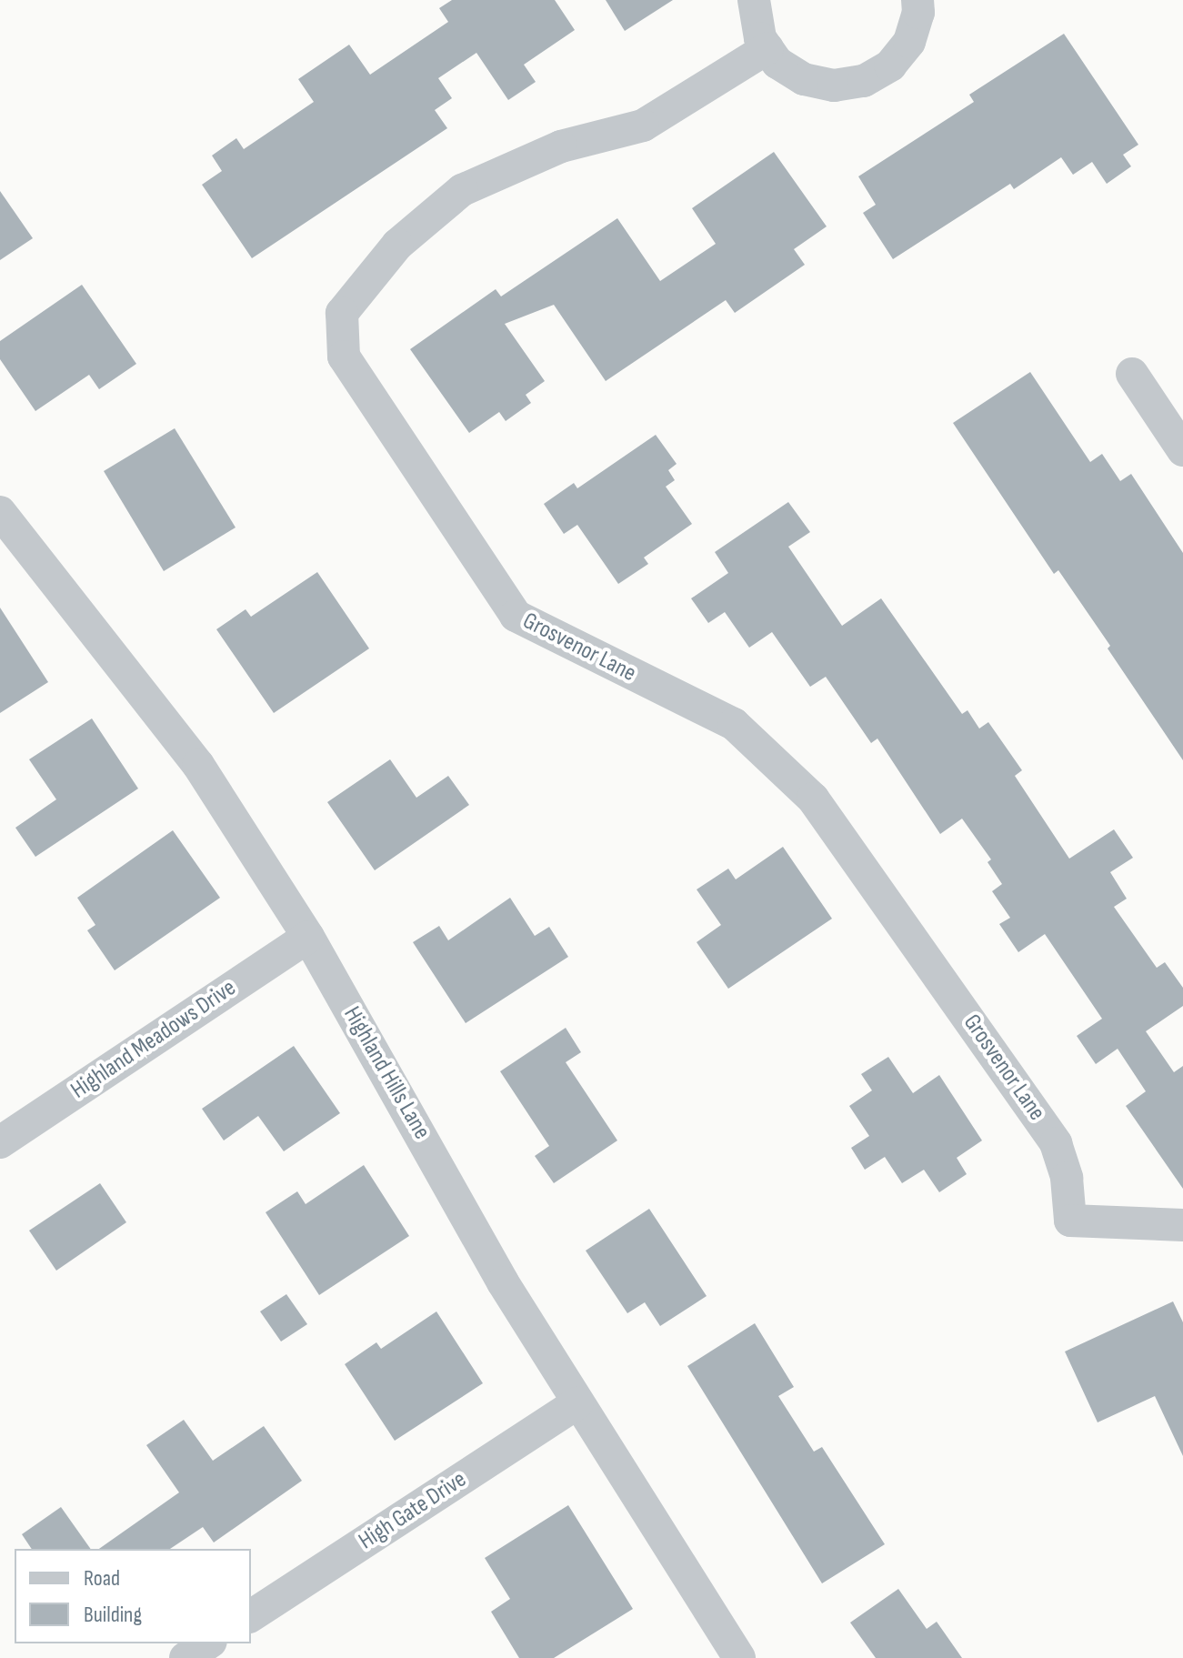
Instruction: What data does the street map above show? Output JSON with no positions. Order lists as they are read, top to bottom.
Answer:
{
  "streets": {
    "street": [
      "Grosvenor Lane",
      "Highland Meadows Drive",
      "Highland Hills Lane",
      "High Gate Drive"
    ]
  },
  "crossings": [
    ["Highland Meadows Drive", "Highland Hills Lane"],
    ["Highland Hills Lane", "High Gate Drive"]
  ],
  "legend": ["Road", "Building"]
}
